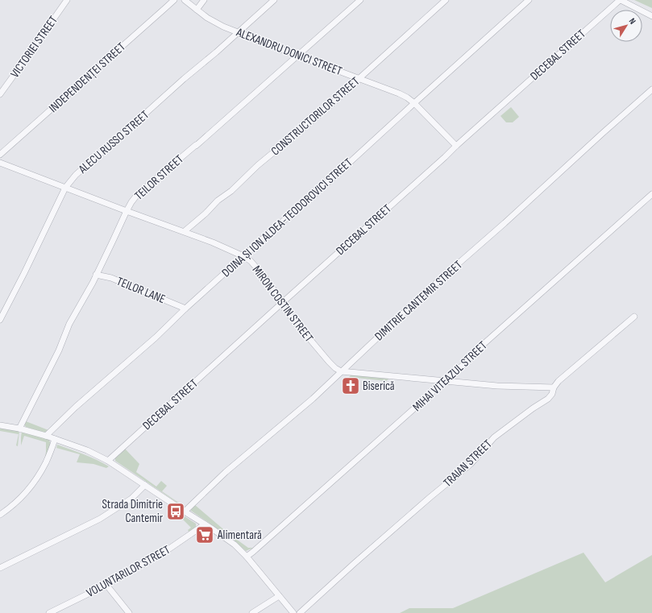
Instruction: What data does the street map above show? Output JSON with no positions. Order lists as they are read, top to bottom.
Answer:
{
  "streets": {
    "street": [
      "VICTORIEI STREET",
      "ALEXANDRU DONICI STREET",
      "DECEBAL STREET",
      "INDEPENDENȚEI STREET",
      "CONSTRUCTORILOR STREET",
      "ALECU RUSSO STREET",
      "TEILOR STREET",
      "DOINA ȘI ION ALDEA-TEODOROVICI STREET",
      "TEILOR LANE",
      "DIMITRIE CANTEMIR STREET",
      "MIRON COSTIN STREET",
      "MIHAI VITEAZUL STREET",
      "TRAIAN STREET",
      "VOLUNTARILOR STREET"
    ]
  },
  "crossings": [
    ["ALEXANDRU DONICI STREET", "DECEBAL STREET"],
    ["ALEXANDRU DONICI STREET", "CONSTRUCTORILOR STREET"],
    ["ALEXANDRU DONICI STREET", "ALECU RUSSO STREET"],
    ["ALEXANDRU DONICI STREET", "TEILOR STREET"],
    ["ALEXANDRU DONICI STREET", "DOINA ȘI ION ALDEA-TEODOROVICI STREET"],
    ["DECEBAL STREET", "MIRON COSTIN STREET"],
    ["CONSTRUCTORILOR STREET", "MIRON COSTIN STREET"],
    ["ALECU RUSSO STREET", "MIRON COSTIN STREET"],
    ["TEILOR STREET", "TEILOR LANE"],
    ["TEILOR STREET", "MIRON COSTIN STREET"],
    ["DOINA ȘI ION ALDEA-TEODOROVICI STREET", "TEILOR LANE"],
    ["DOINA ȘI ION ALDEA-TEODOROVICI STREET", "MIRON COSTIN STREET"],
    ["DIMITRIE CANTEMIR STREET", "MIRON COSTIN STREET"]
  ],
  "places": {
    "church": ["Biserică"],
    "bus stop": ["Strada Dimitrie Cantemir"],
    "supermarket": ["Alimentară"]
  },
  "north": "top right"
}
